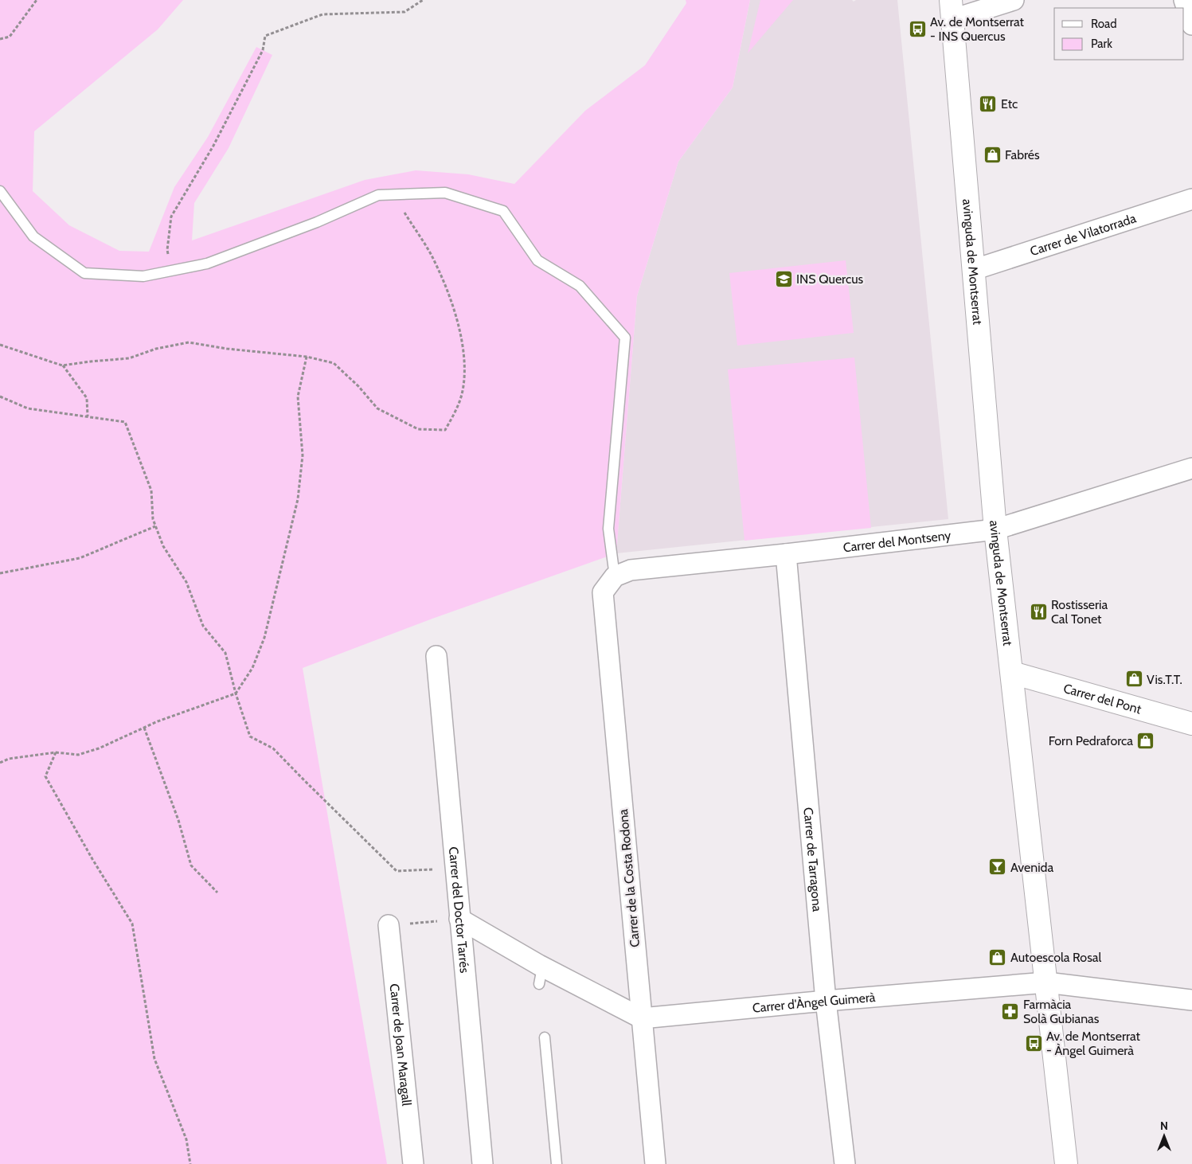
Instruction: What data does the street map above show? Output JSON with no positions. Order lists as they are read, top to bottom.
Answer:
{
  "streets": {
    "street": [
      "Carrer de Vilatorrada",
      "avinguda de Montserrat",
      "Carrer del Montseny",
      "Carrer del Pont",
      "Carrer de Tarragona",
      "Carrer de la Costa Rodona",
      "Carrer del Doctor Tarrés",
      "Carrer d'Àngel Guimerà",
      "Carrer de Joan Maragall"
    ]
  },
  "crossings": [
    ["Carrer de Vilatorrada", "avinguda de Montserrat"],
    ["avinguda de Montserrat", "Carrer del Montseny"],
    ["avinguda de Montserrat", "Carrer del Pont"],
    ["avinguda de Montserrat", "Carrer d'Àngel Guimerà"],
    ["Carrer del Montseny", "Carrer de Tarragona"],
    ["Carrer del Montseny", "Carrer de la Costa Rodona"],
    ["Carrer de Tarragona", "Carrer d'Àngel Guimerà"],
    ["Carrer de la Costa Rodona", "Carrer d'Àngel Guimerà"]
  ],
  "places": {
    "bus stop": ["Av. de Montserrat - INS Quercus", "Av. de Montserrat - Àngel Guimerà"],
    "restaurant": ["Etc", "Rostisseria Cal Tonet"],
    "shop": [
      "Fabrés",
      "Vis.T.T.",
      "Forn Pedraforca",
      "Autoescola Rosal"
    ],
    "school or university": ["INS Quercus"],
    "bar": ["Avenida"],
    "pharmacy": ["Farmàcia Solà Gubianas"]
  },
  "legend": ["Road", "Park"],
  "north": "top"
}
